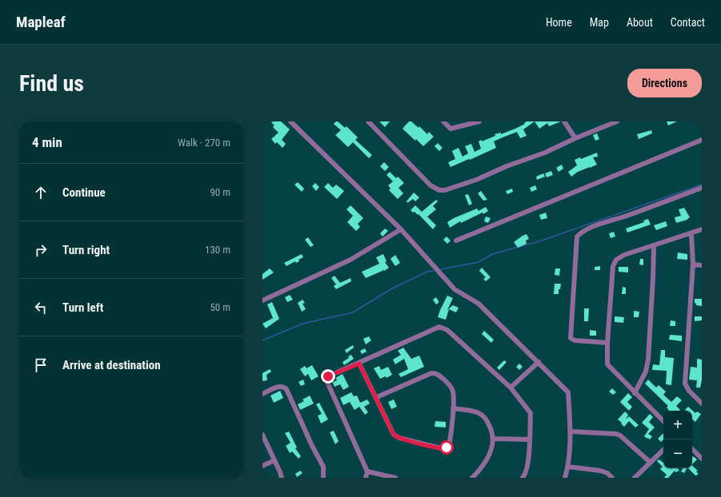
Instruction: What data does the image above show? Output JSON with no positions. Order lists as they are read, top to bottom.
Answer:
{
  "page": {
    "header": "Mapleaf",
    "nav": [
      "Home",
      "Map",
      "About",
      "Contact"
    ],
    "buttons": "Directions",
    "title": "Find us",
    "heading": ["4 min", "Walk · 270 m"],
    "list": [
      ["Continue", "90 m"],
      ["Turn right", "130 m"],
      ["Turn left", "50 m"],
      "Arrive at destination"
    ],
    "map_buttons": ["+", "−"]
  }
}
